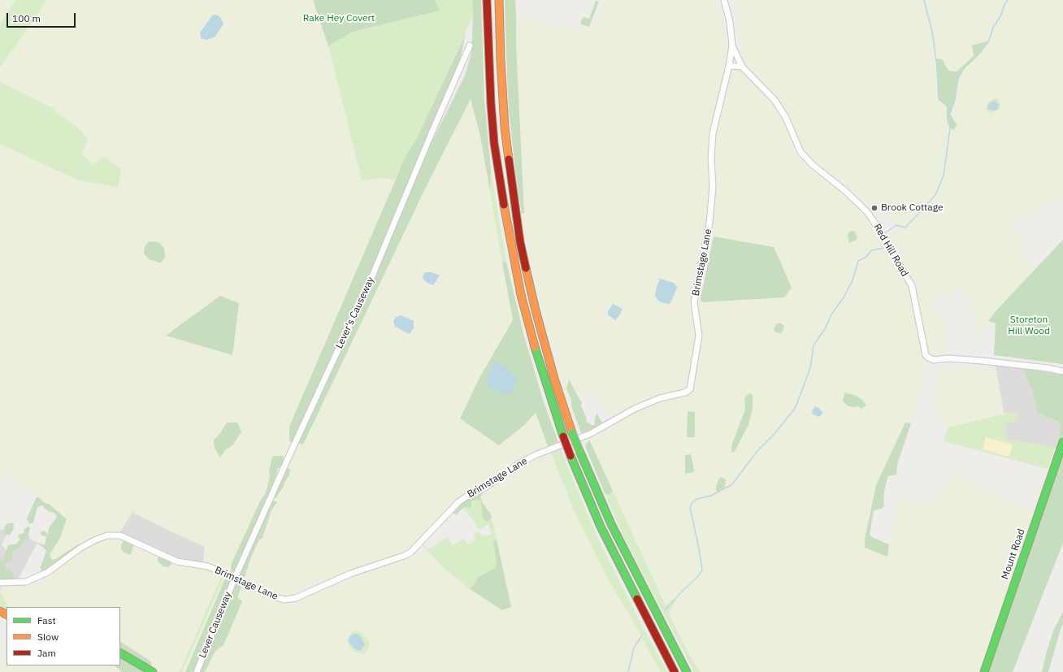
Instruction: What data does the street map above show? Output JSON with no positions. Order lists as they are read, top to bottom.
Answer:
{
  "streets": {
    "main road": ["Mount Road"],
    "street": [
      "Red Hill Road",
      "Brimstage Lane",
      "Lever's Causeway",
      "Lever Causeway"
    ]
  },
  "crossings": [
    ["Red Hill Road", "Brimstage Lane"],
    ["Brimstage Lane", "Lever's Causeway"],
    ["Brimstage Lane", "Lever Causeway"],
    ["Lever's Causeway", "Lever Causeway"]
  ],
  "parks": ["Rake Hey Covert", "Storeton Hill Wood"],
  "places": ["Brook Cottage"],
  "legend": ["Fast", "Slow", "Jam"],
  "scale_bar": "100 m"
}
